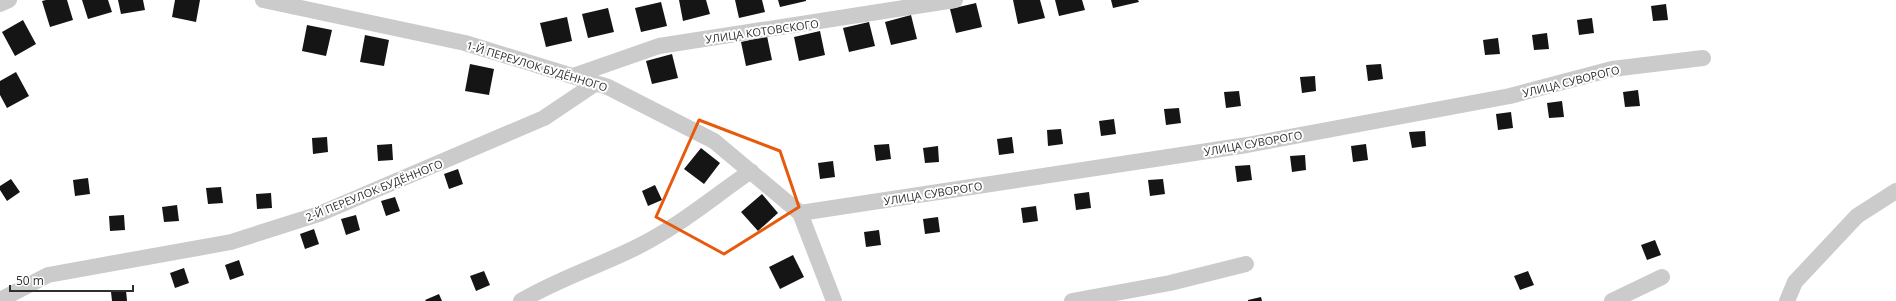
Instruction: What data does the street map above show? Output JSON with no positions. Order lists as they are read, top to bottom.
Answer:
{
  "streets": {
    "street": [
      "УЛИЦА КОТОВСКОГО",
      "1-Й ПЕРЕУЛОК БУДЁННОГО",
      "УЛИЦА СУВОРОГО",
      "2-Й ПЕРЕУЛОК БУДЁННОГО"
    ]
  },
  "crossings": [
    ["УЛИЦА КОТОВСКОГО", "1-Й ПЕРЕУЛОК БУДЁННОГО"],
    ["1-Й ПЕРЕУЛОК БУДЁННОГО", "УЛИЦА СУВОРОГО"],
    ["1-Й ПЕРЕУЛОК БУДЁННОГО", "2-Й ПЕРЕУЛОК БУДЁННОГО"]
  ],
  "scale_bar": "50 m"
}
